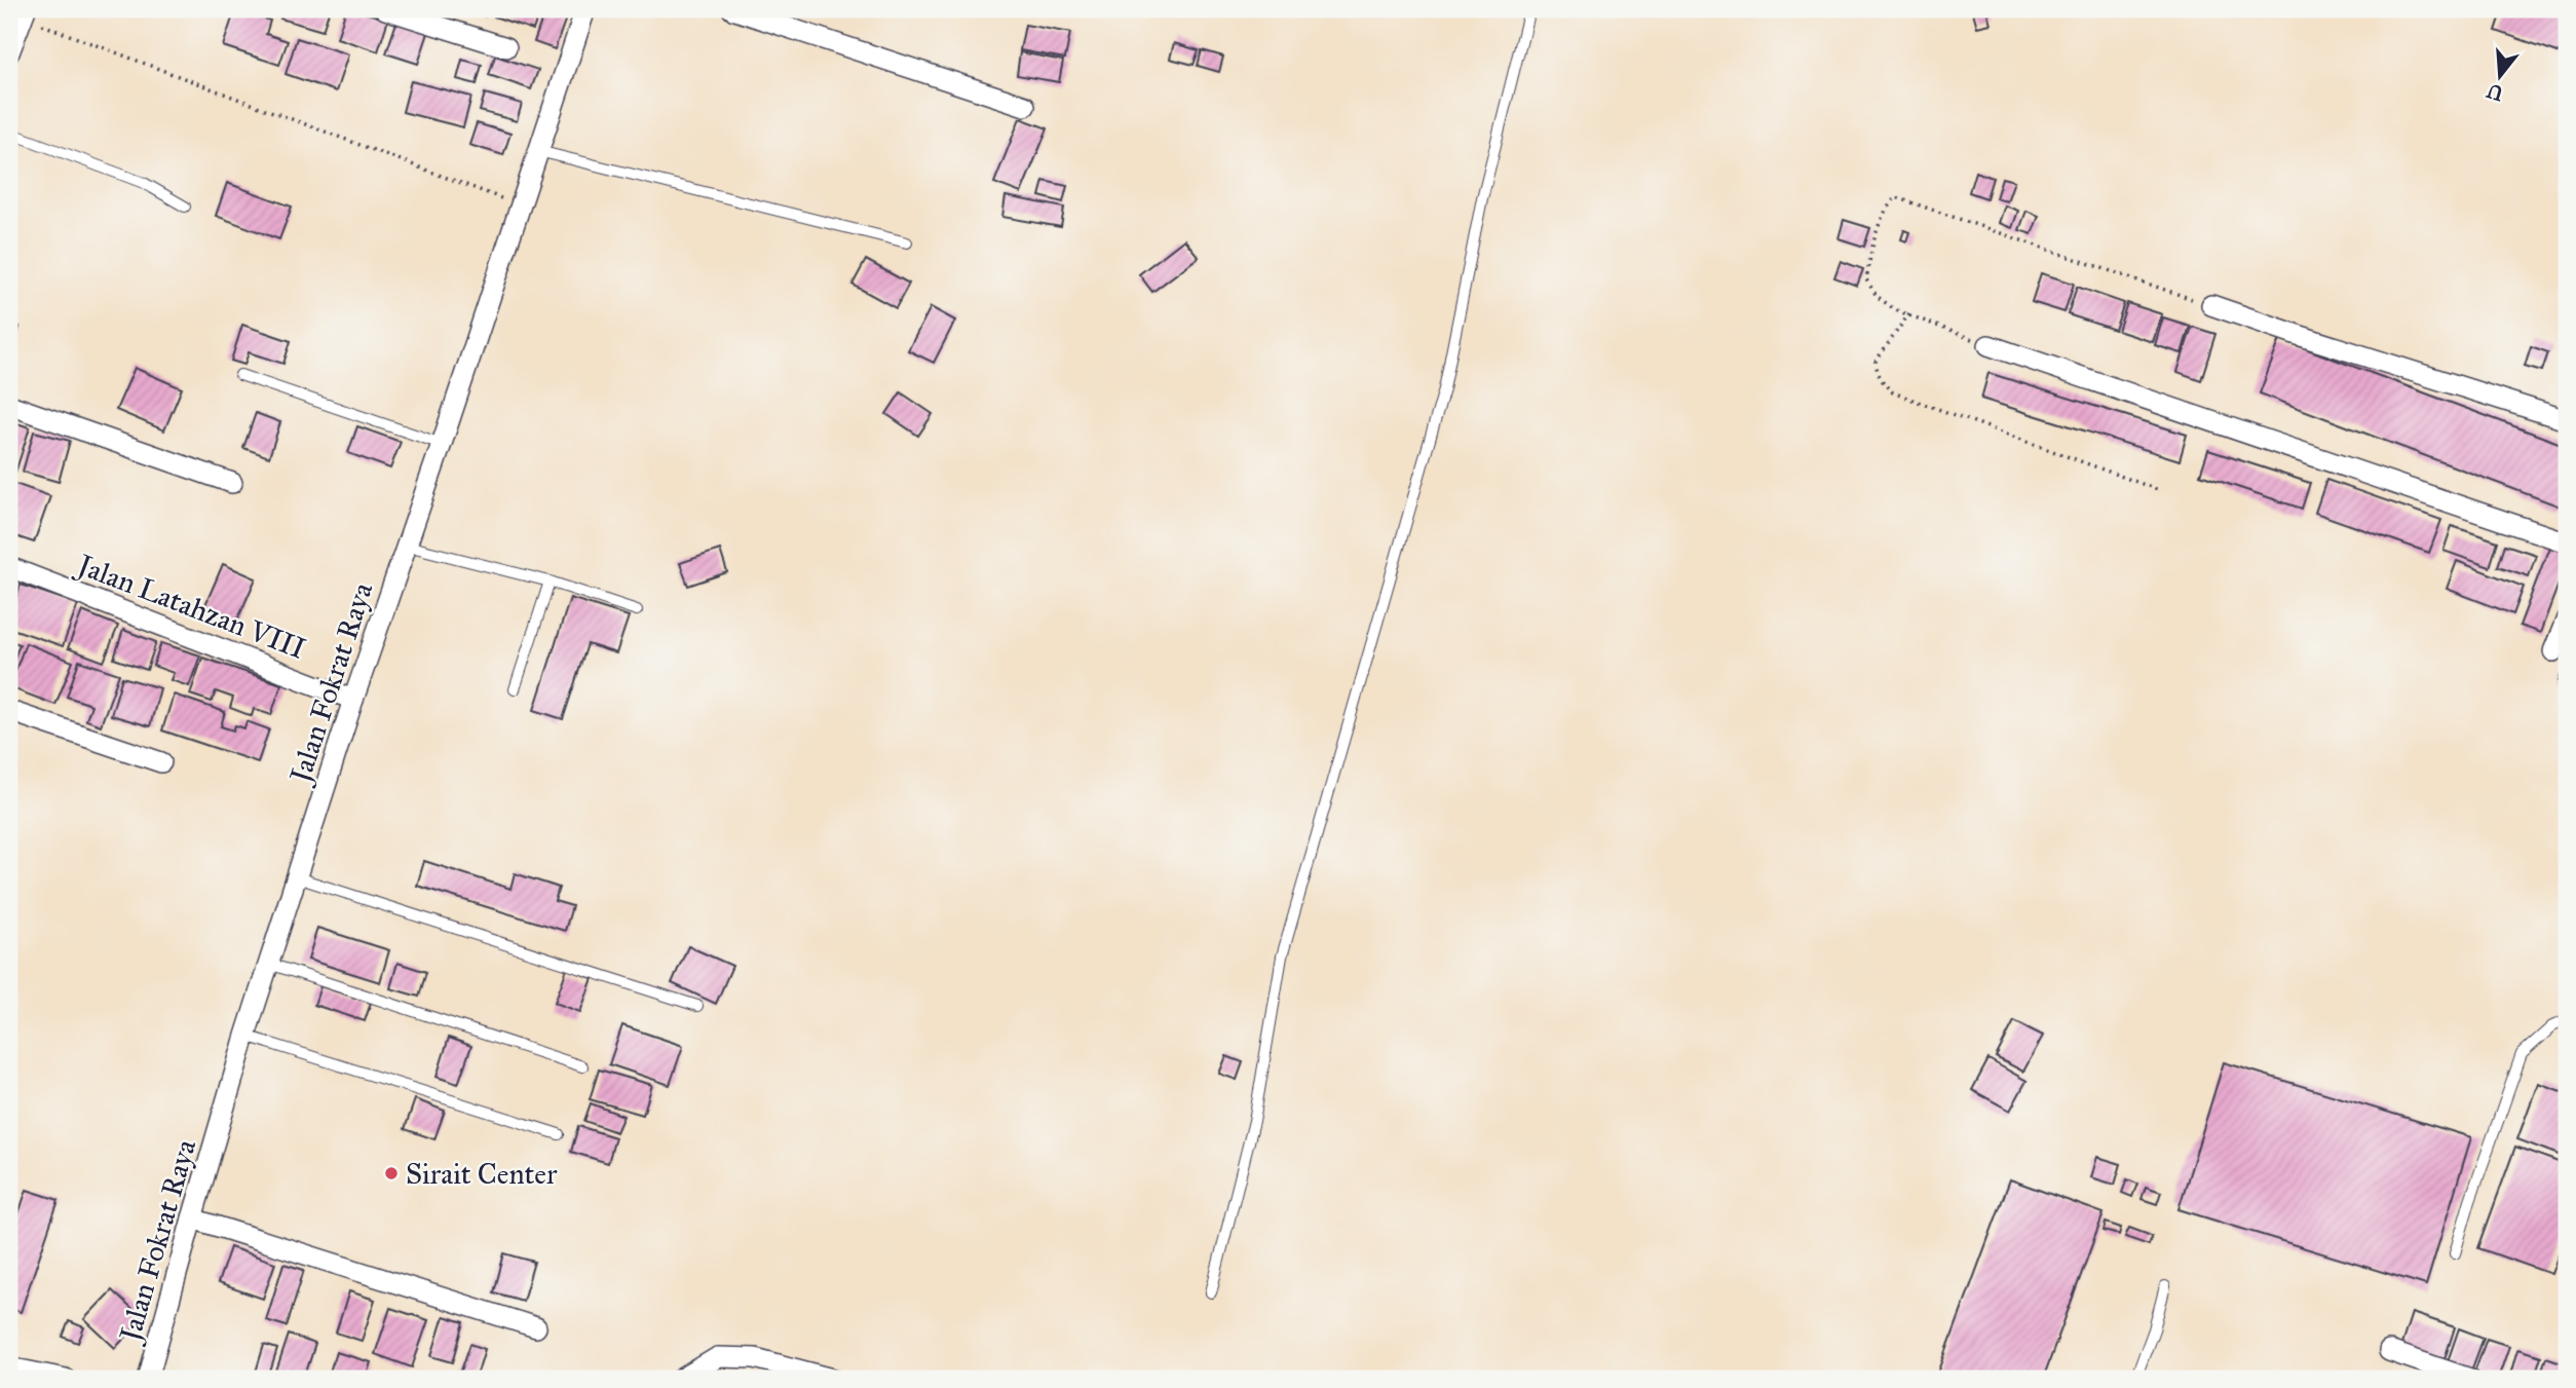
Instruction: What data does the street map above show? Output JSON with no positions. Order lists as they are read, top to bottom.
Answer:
{
  "streets": {
    "street": ["Jalan Latahzan VIII", "Jalan Fokrat Raya"]
  },
  "crossings": [
    ["Jalan Latahzan VIII", "Jalan Fokrat Raya"]
  ],
  "places": ["Sirait Center"],
  "north": "bottom"
}
